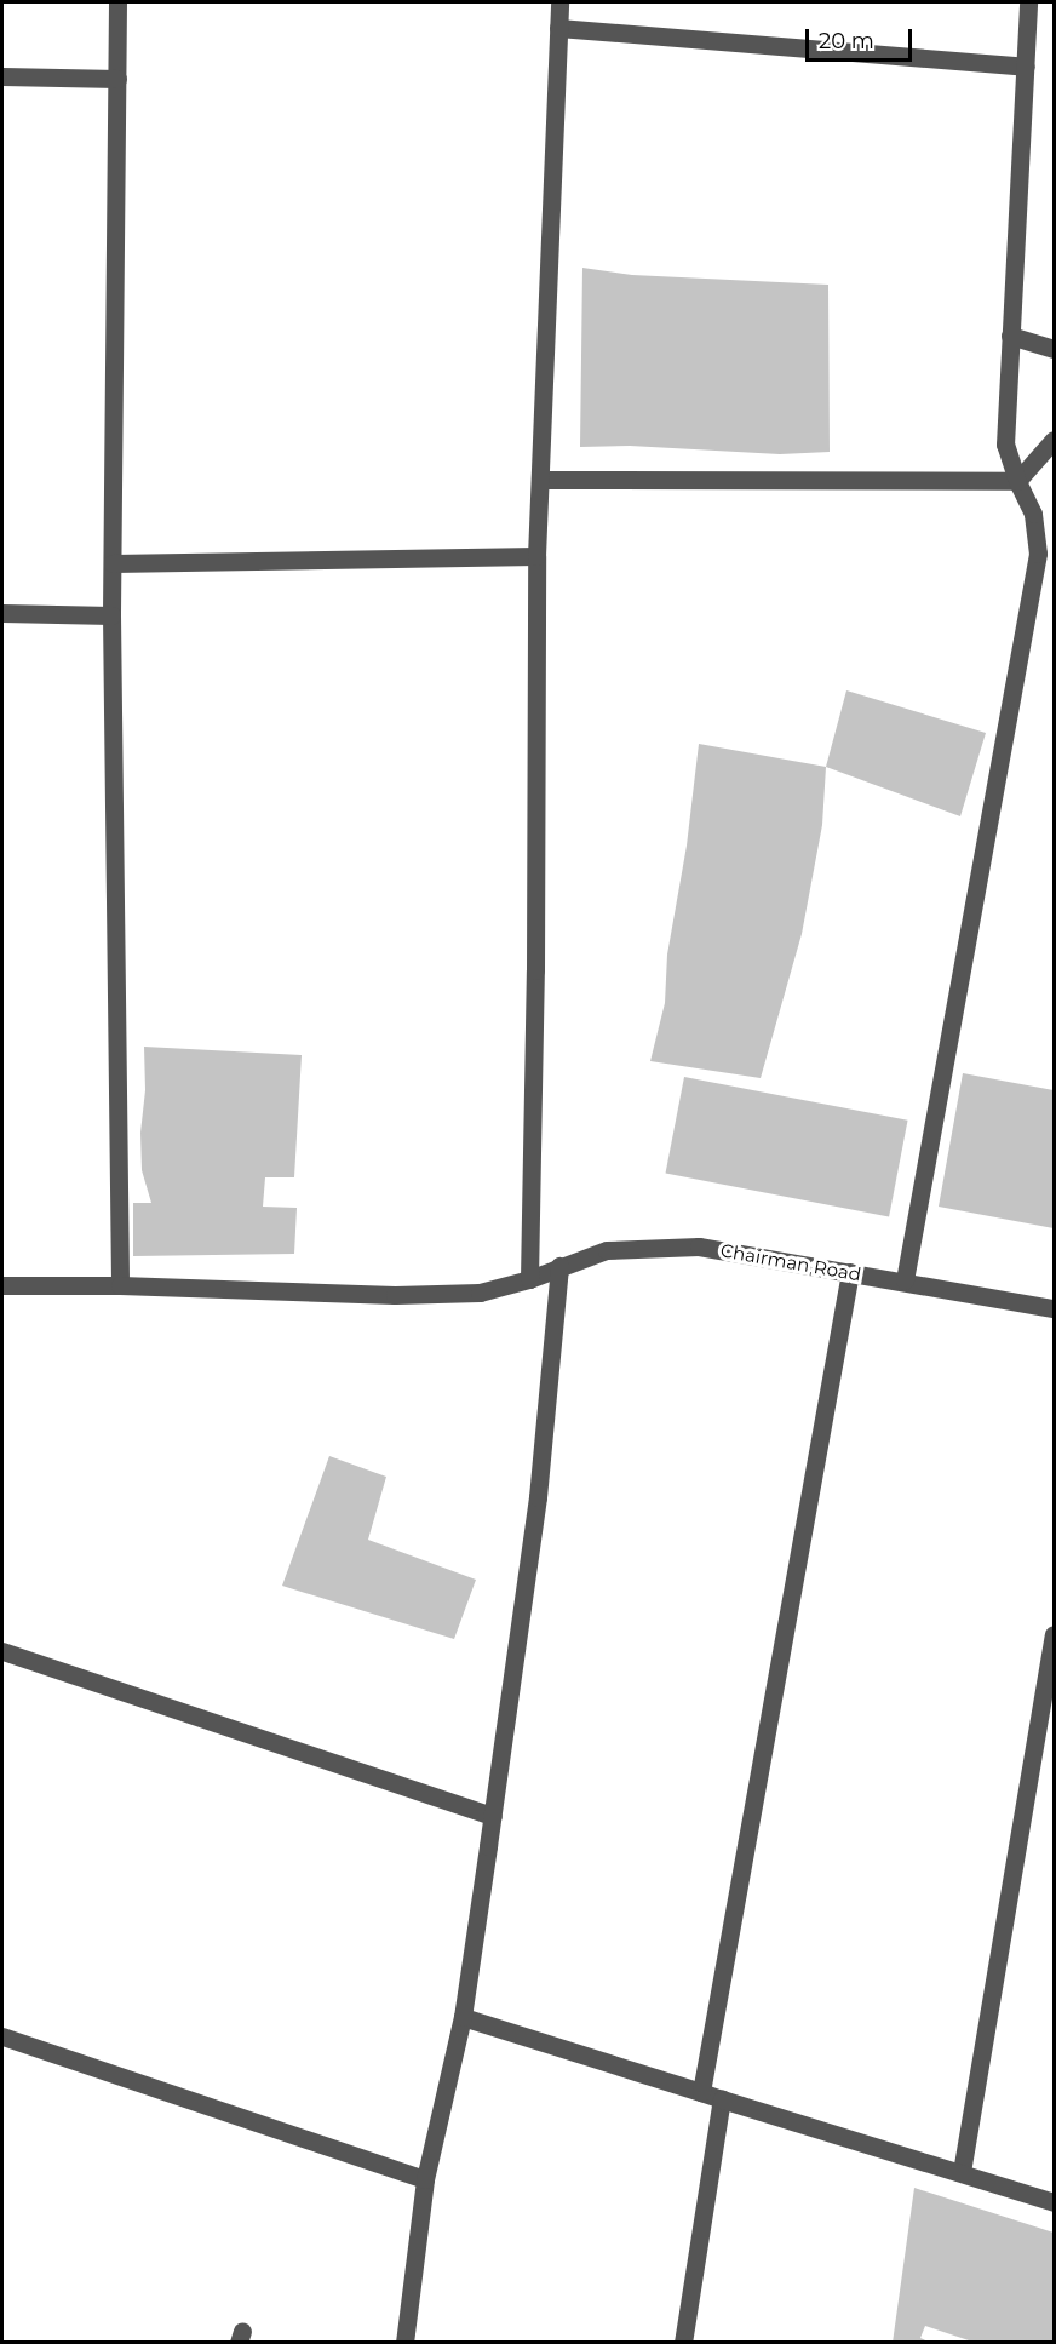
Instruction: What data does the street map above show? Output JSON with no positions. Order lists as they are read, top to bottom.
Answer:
{
  "streets": {
    "street": ["Chairman Road"]
  },
  "scale_bar": "20 m"
}
